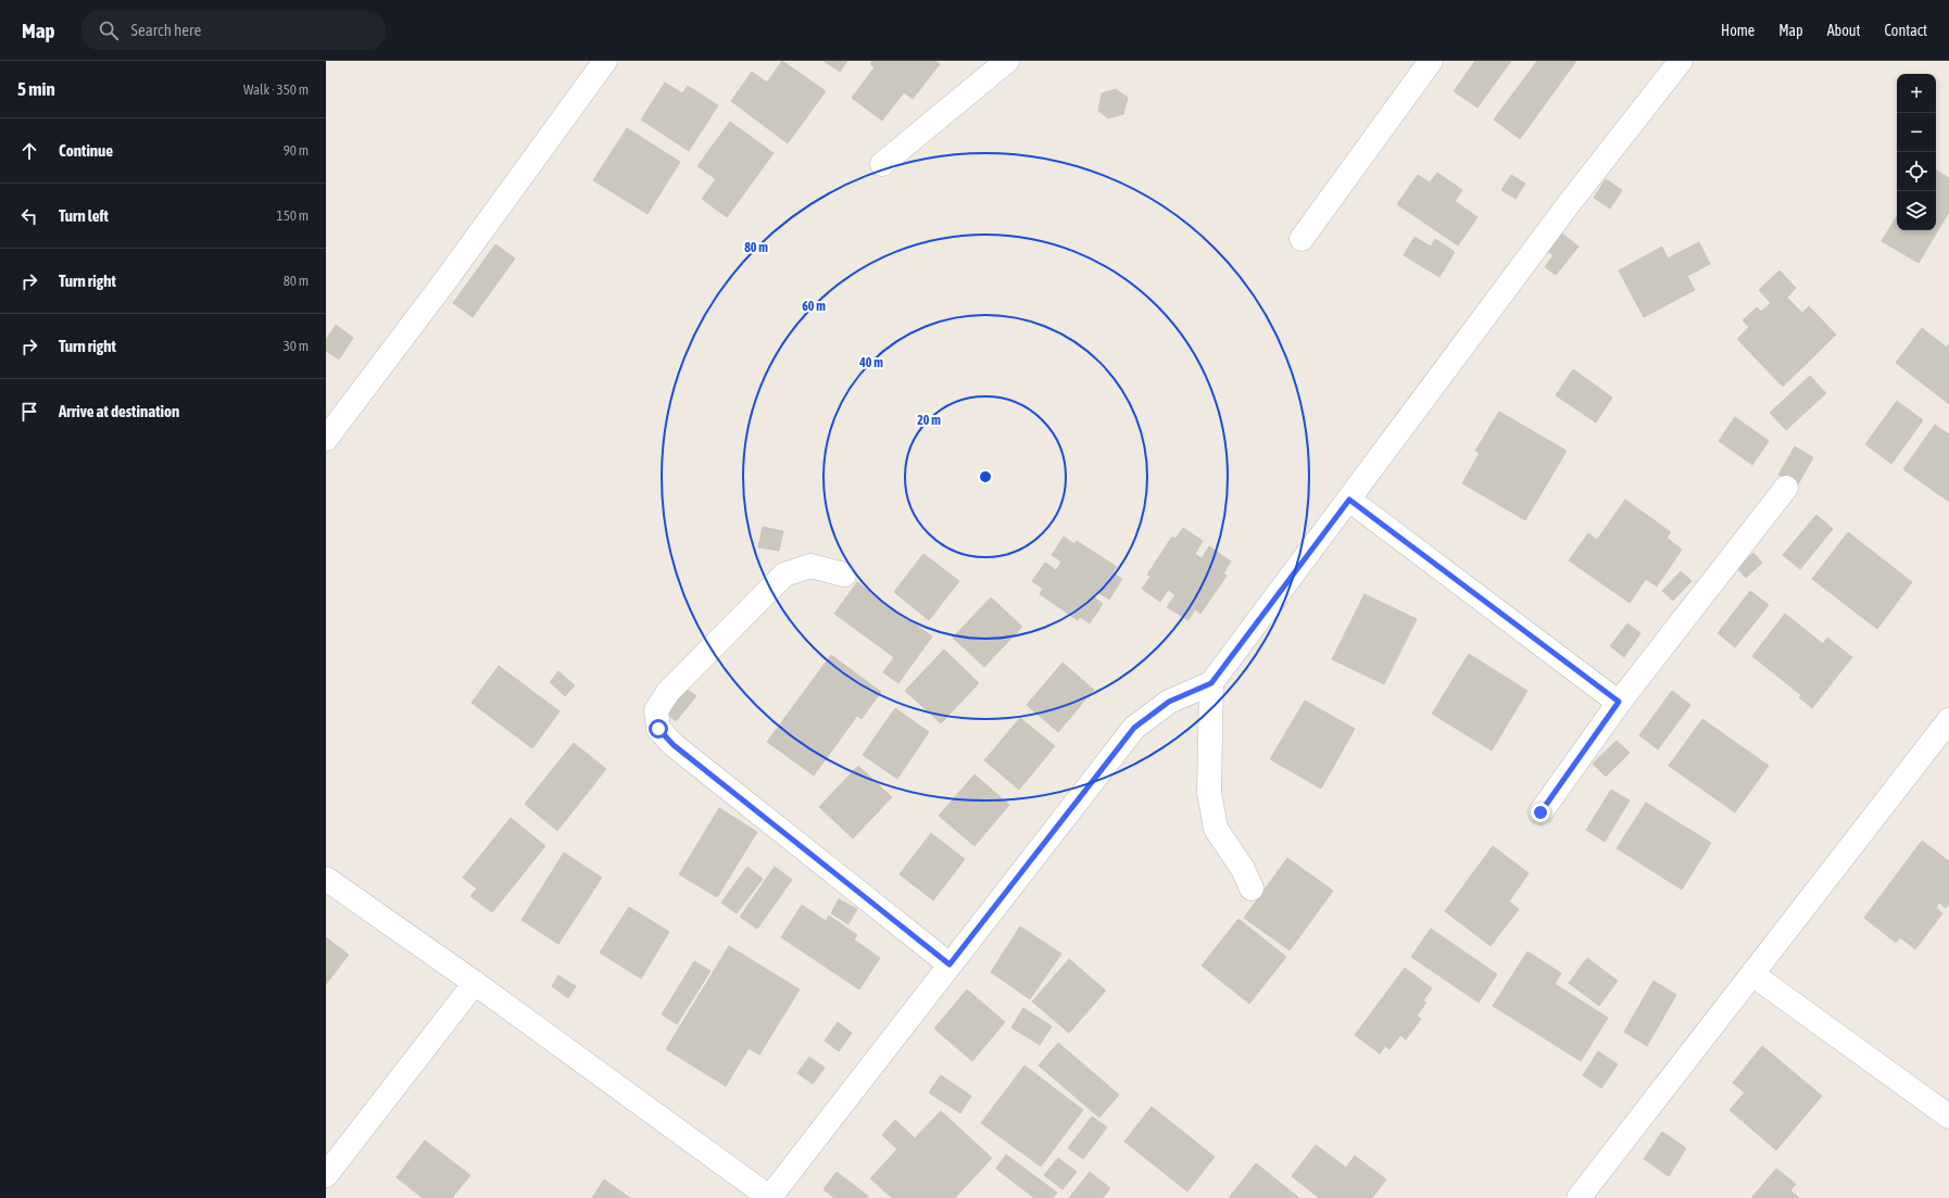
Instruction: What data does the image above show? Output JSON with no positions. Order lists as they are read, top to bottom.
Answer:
{
  "page": {
    "header": "Map",
    "search": "Search here",
    "nav": [
      "Home",
      "Map",
      "About",
      "Contact"
    ],
    "heading": ["5 min", "Walk · 350 m"],
    "map_buttons": ["+", "−"],
    "list": [
      ["Continue", "90 m"],
      ["Turn left", "150 m"],
      ["Turn right", "80 m"],
      ["Turn right", "30 m"],
      "Arrive at destination"
    ]
  },
  "rings": [
    "80 m",
    "60 m",
    "40 m",
    "20 m"
  ]
}
